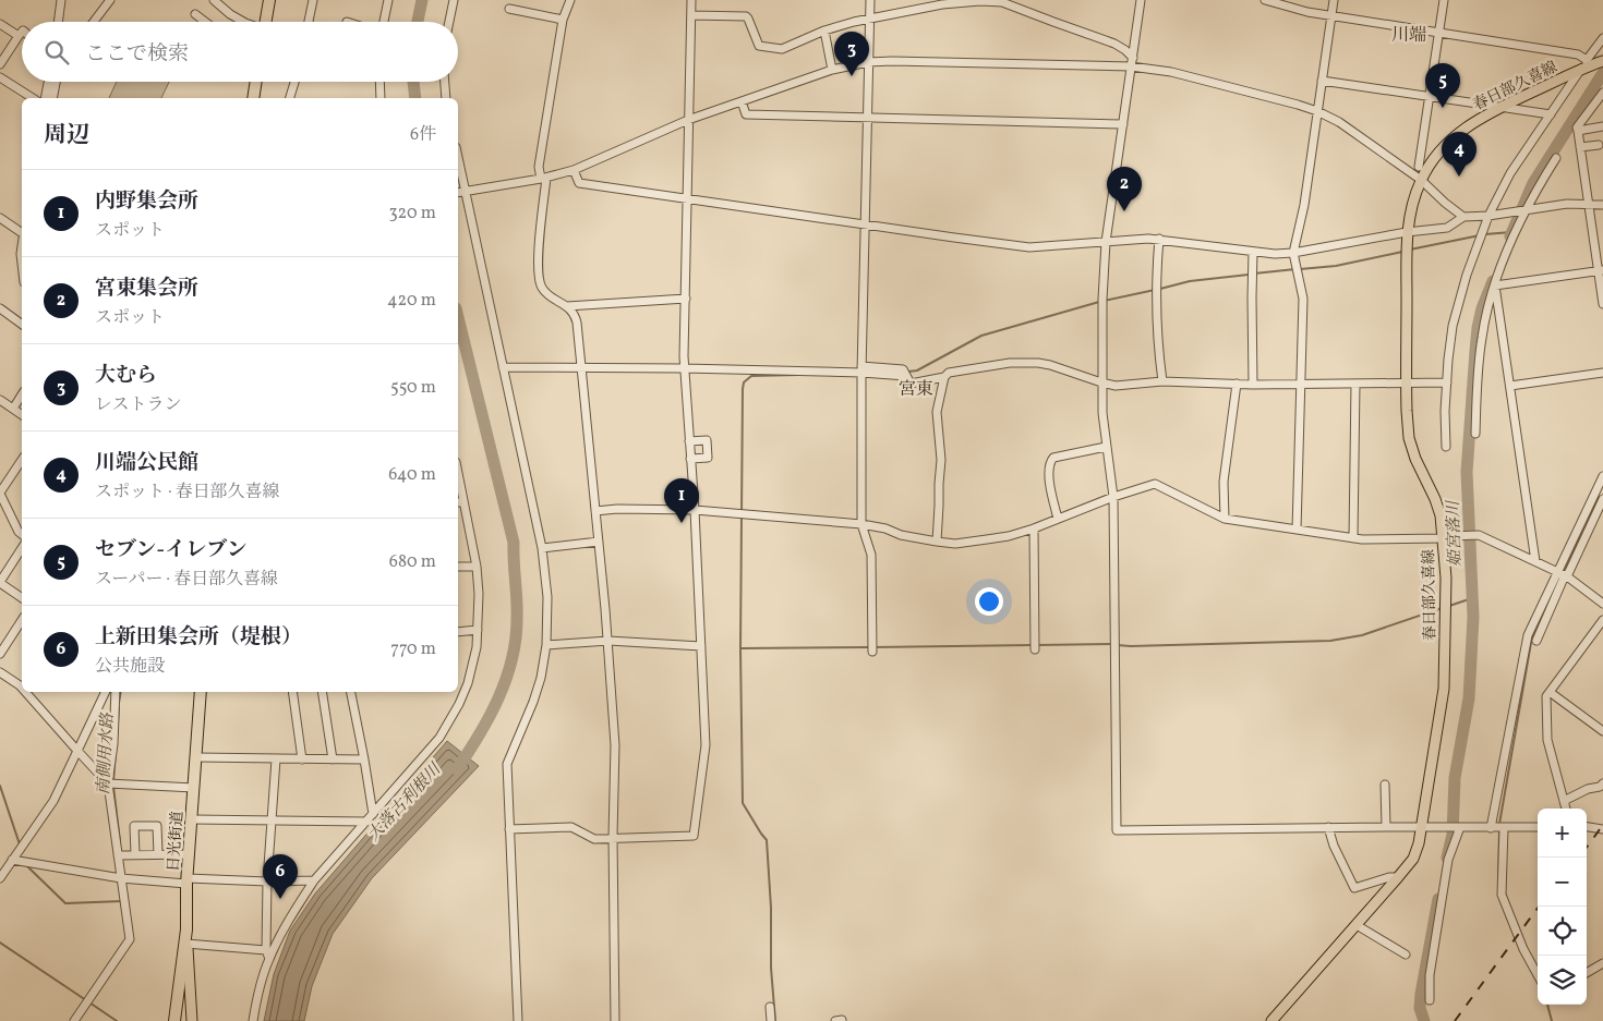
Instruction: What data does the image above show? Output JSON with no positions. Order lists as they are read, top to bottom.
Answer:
{
  "streets": {
    "highway": ["日光街道"],
    "main road": ["春日部久喜線"]
  },
  "districts": ["川端", "宮東"],
  "water": ["姫宮落川", "南側用水路", "大落古利根川"],
  "page": {
    "search": "ここで検索",
    "pins": [
      "3",
      "5",
      "4",
      "2",
      "1",
      "6"
    ],
    "heading": ["周辺", "6件"],
    "list": [
      {
        "mark": "1",
        "name": "内野集会所",
        "note": "スポット",
        "value": "320 m"
      },
      {
        "mark": "2",
        "name": "宮東集会所",
        "note": "スポット",
        "value": "420 m"
      },
      {
        "mark": "3",
        "name": "大むら",
        "note": "レストラン",
        "value": "550 m"
      },
      {
        "mark": "4",
        "name": "川端公民館",
        "note": "スポット · 春日部久喜線",
        "value": "640 m"
      },
      {
        "mark": "5",
        "name": "セブン-イレブン",
        "note": "スーパー · 春日部久喜線",
        "value": "680 m"
      },
      {
        "mark": "6",
        "name": "上新田集会所（堤根）",
        "note": "公共施設",
        "value": "770 m"
      }
    ],
    "map_buttons": ["+", "−"]
  }
}
